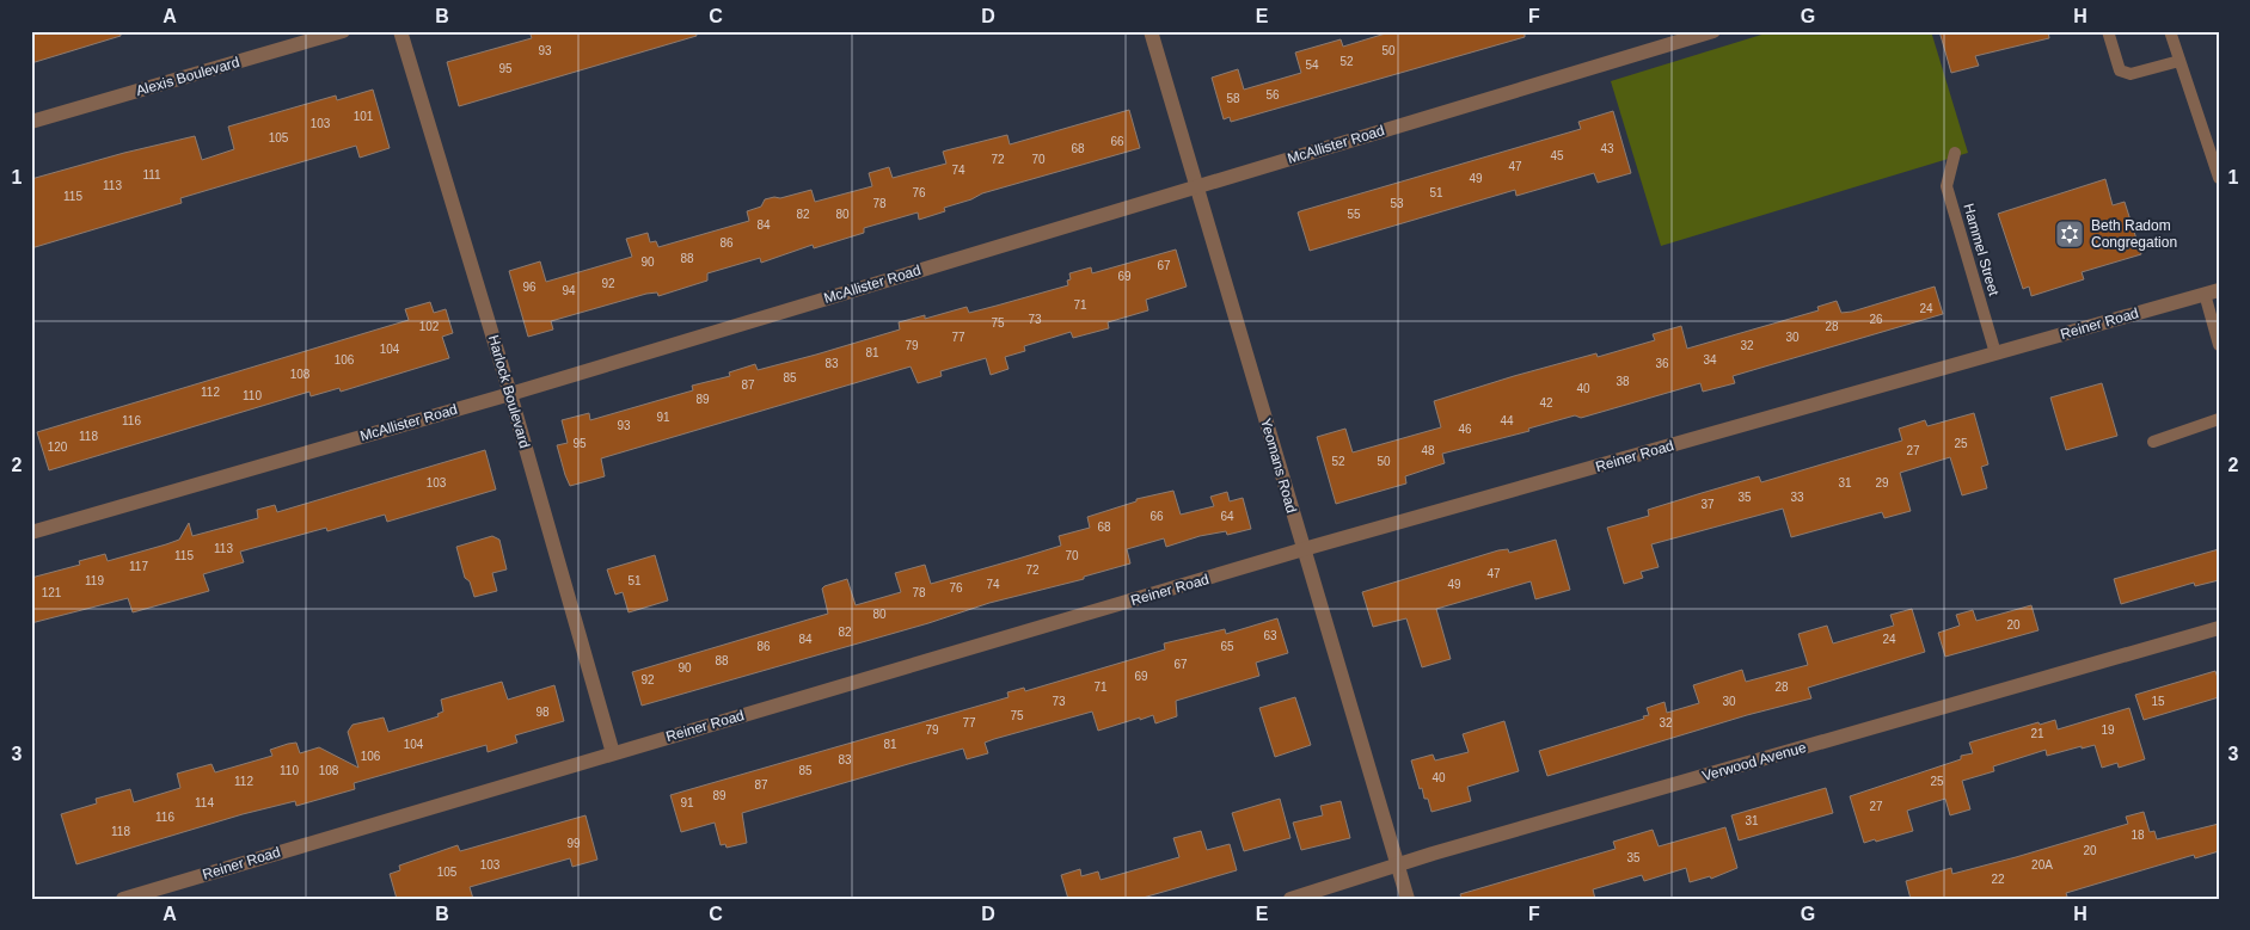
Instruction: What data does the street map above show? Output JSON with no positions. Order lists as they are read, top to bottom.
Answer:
{
  "streets": {
    "street": [
      "Alexis Boulevard",
      "McAllister Road",
      "Reiner Road",
      "Harlock Boulevard",
      "Yeomans Road",
      "Verwood Avenue"
    ],
    "lane": ["Hammel Street"]
  },
  "crossings": [
    ["McAllister Road", "Harlock Boulevard"],
    ["McAllister Road", "Yeomans Road"],
    ["Hammel Street", "Reiner Road"],
    ["Reiner Road", "Harlock Boulevard"],
    ["Reiner Road", "Yeomans Road"],
    ["Yeomans Road", "Verwood Avenue"]
  ],
  "places": {
    "synagogue": ["Beth Radom Congregation"]
  },
  "house_numbers": [
    "93",
    "50",
    "52",
    "54",
    "95",
    "56",
    "58",
    "101",
    "103",
    "105",
    "66",
    "68",
    "43",
    "45",
    "72",
    "70",
    "47",
    "74",
    "111",
    "49",
    "113",
    "76",
    "51",
    "115",
    "78",
    "53",
    "82",
    "80",
    "55",
    "84",
    "86",
    "88",
    "90",
    "67",
    "69",
    "92",
    "96",
    "94",
    "71",
    "24",
    "73",
    "26",
    "75",
    "102",
    "28",
    "77",
    "30",
    "79",
    "32",
    "104",
    "81",
    "106",
    "34",
    "83",
    "36",
    "108",
    "85",
    "38",
    "87",
    "40",
    "112",
    "110",
    "89",
    "42",
    "91",
    "116",
    "44",
    "93",
    "46",
    "118",
    "95",
    "25",
    "120",
    "48",
    "27",
    "52",
    "50",
    "103",
    "31",
    "29",
    "35",
    "33",
    "37",
    "66",
    "64",
    "68",
    "113",
    "115",
    "70",
    "117",
    "72",
    "47",
    "119",
    "51",
    "74",
    "49",
    "76",
    "121",
    "78",
    "80",
    "20",
    "82",
    "63",
    "84",
    "24",
    "86",
    "65",
    "88",
    "67",
    "90",
    "69",
    "92",
    "71",
    "28",
    "73",
    "30",
    "15",
    "98",
    "75",
    "77",
    "32",
    "79",
    "19",
    "21",
    "104",
    "81",
    "106",
    "83",
    "110",
    "108",
    "85",
    "40",
    "112",
    "25",
    "87",
    "89",
    "114",
    "91",
    "27",
    "116",
    "31",
    "118",
    "18",
    "99",
    "20",
    "35",
    "103",
    "20A",
    "105",
    "22"
  ],
  "grid": {
    "columns": [
      "A",
      "B",
      "C",
      "D",
      "E",
      "F",
      "G",
      "H"
    ],
    "rows": ["1", "2", "3"]
  }
}
